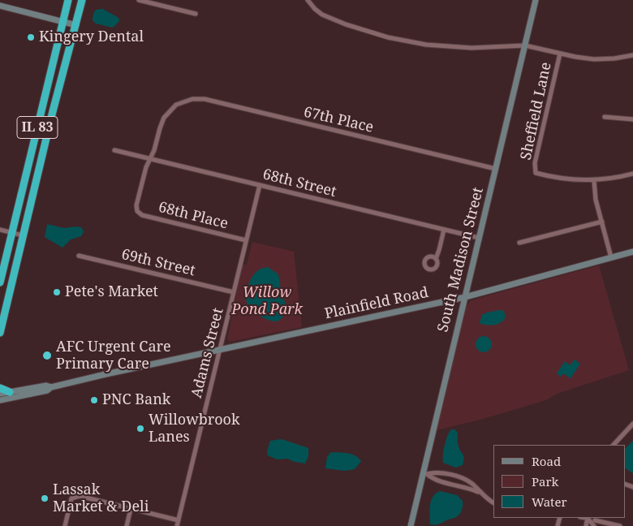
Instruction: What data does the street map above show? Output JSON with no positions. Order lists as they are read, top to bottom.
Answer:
{
  "streets": {
    "highway": ["IL 83"],
    "main road": ["South Madison Street", "Plainfield Road"],
    "street": [
      "Sheffield Lane",
      "67th Place",
      "68th Street",
      "68th Place",
      "69th Street",
      "Adams Street"
    ]
  },
  "crossings": [
    ["67th Place", "68th Street"],
    ["67th Place", "68th Place"],
    ["67th Place", "South Madison Street"],
    ["68th Street", "68th Place"],
    ["68th Street", "South Madison Street"],
    ["68th Street", "Adams Street"],
    ["68th Place", "Adams Street"],
    ["South Madison Street", "Plainfield Road"],
    ["69th Street", "Adams Street"],
    ["Plainfield Road", "Adams Street"]
  ],
  "parks": ["Willow Pond Park"],
  "places": [
    "Kingery Dental",
    "Pete's Market",
    "AFC Urgent Care Primary Care",
    "PNC Bank",
    "Willowbrook Lanes",
    "Lassak Market & Deli"
  ],
  "legend": ["Road", "Park", "Water"]
}
